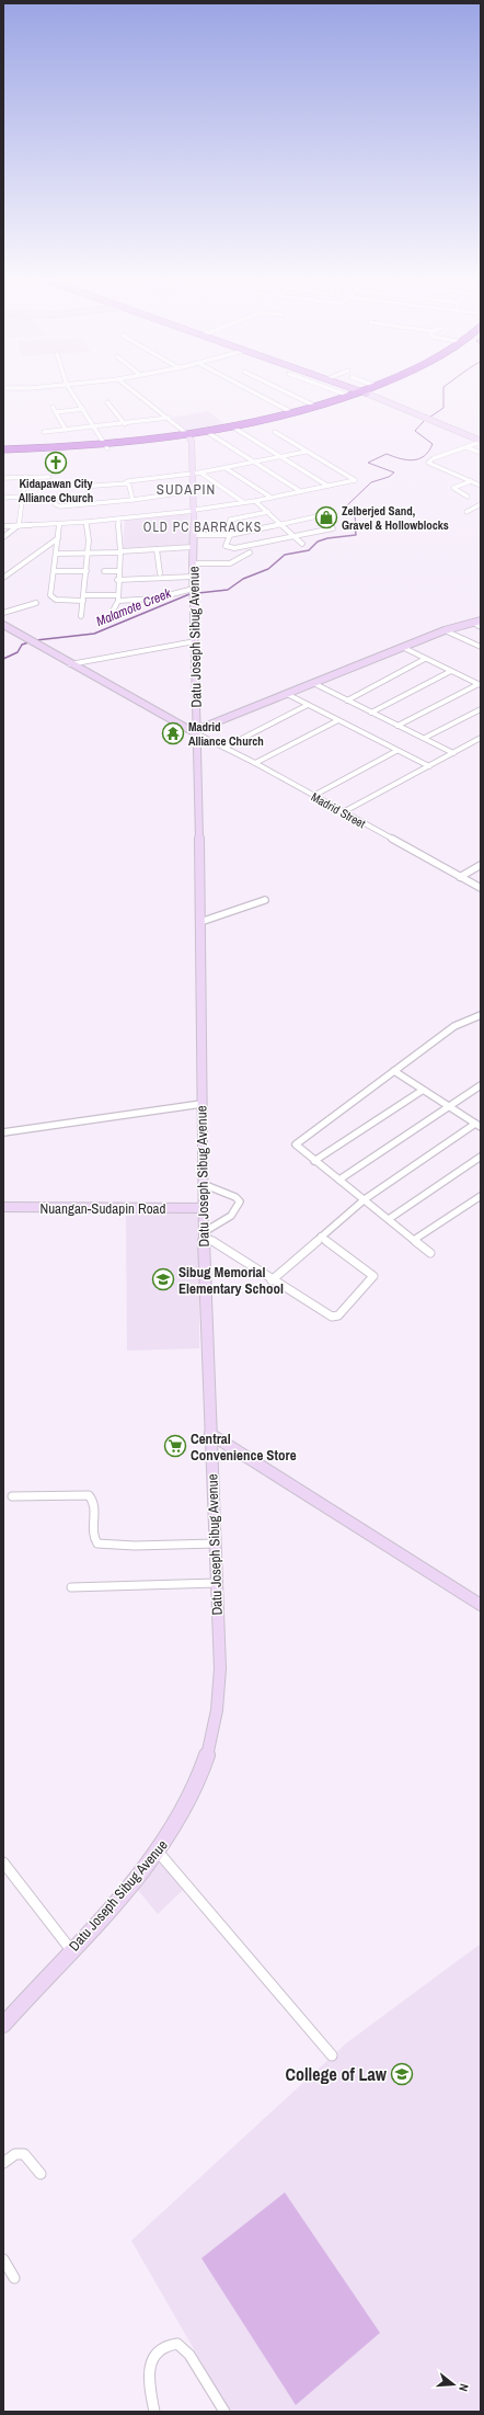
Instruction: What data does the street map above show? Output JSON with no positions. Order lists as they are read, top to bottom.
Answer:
{
  "streets": {
    "main road": ["Datu Joseph Sibug Avenue", "Nuangan-Sudapin Road"],
    "street": ["Madrid Street"]
  },
  "crossings": [
    ["Datu Joseph Sibug Avenue", "Madrid Street"],
    ["Datu Joseph Sibug Avenue", "Nuangan-Sudapin Road"]
  ],
  "districts": ["SUDAPIN", "OLD PC BARRACKS"],
  "water": ["Malamote Creek"],
  "places": {
    "church": ["Kidapawan City Alliance Church"],
    "shop": ["Zelberjed Sand, Gravel & Hollowblocks"],
    "temple": ["Madrid Alliance Church"],
    "school or university": ["Sibug Memorial Elementary School", "College of Law"],
    "supermarket": ["Central Convenience Store"]
  },
  "north": "right"
}
